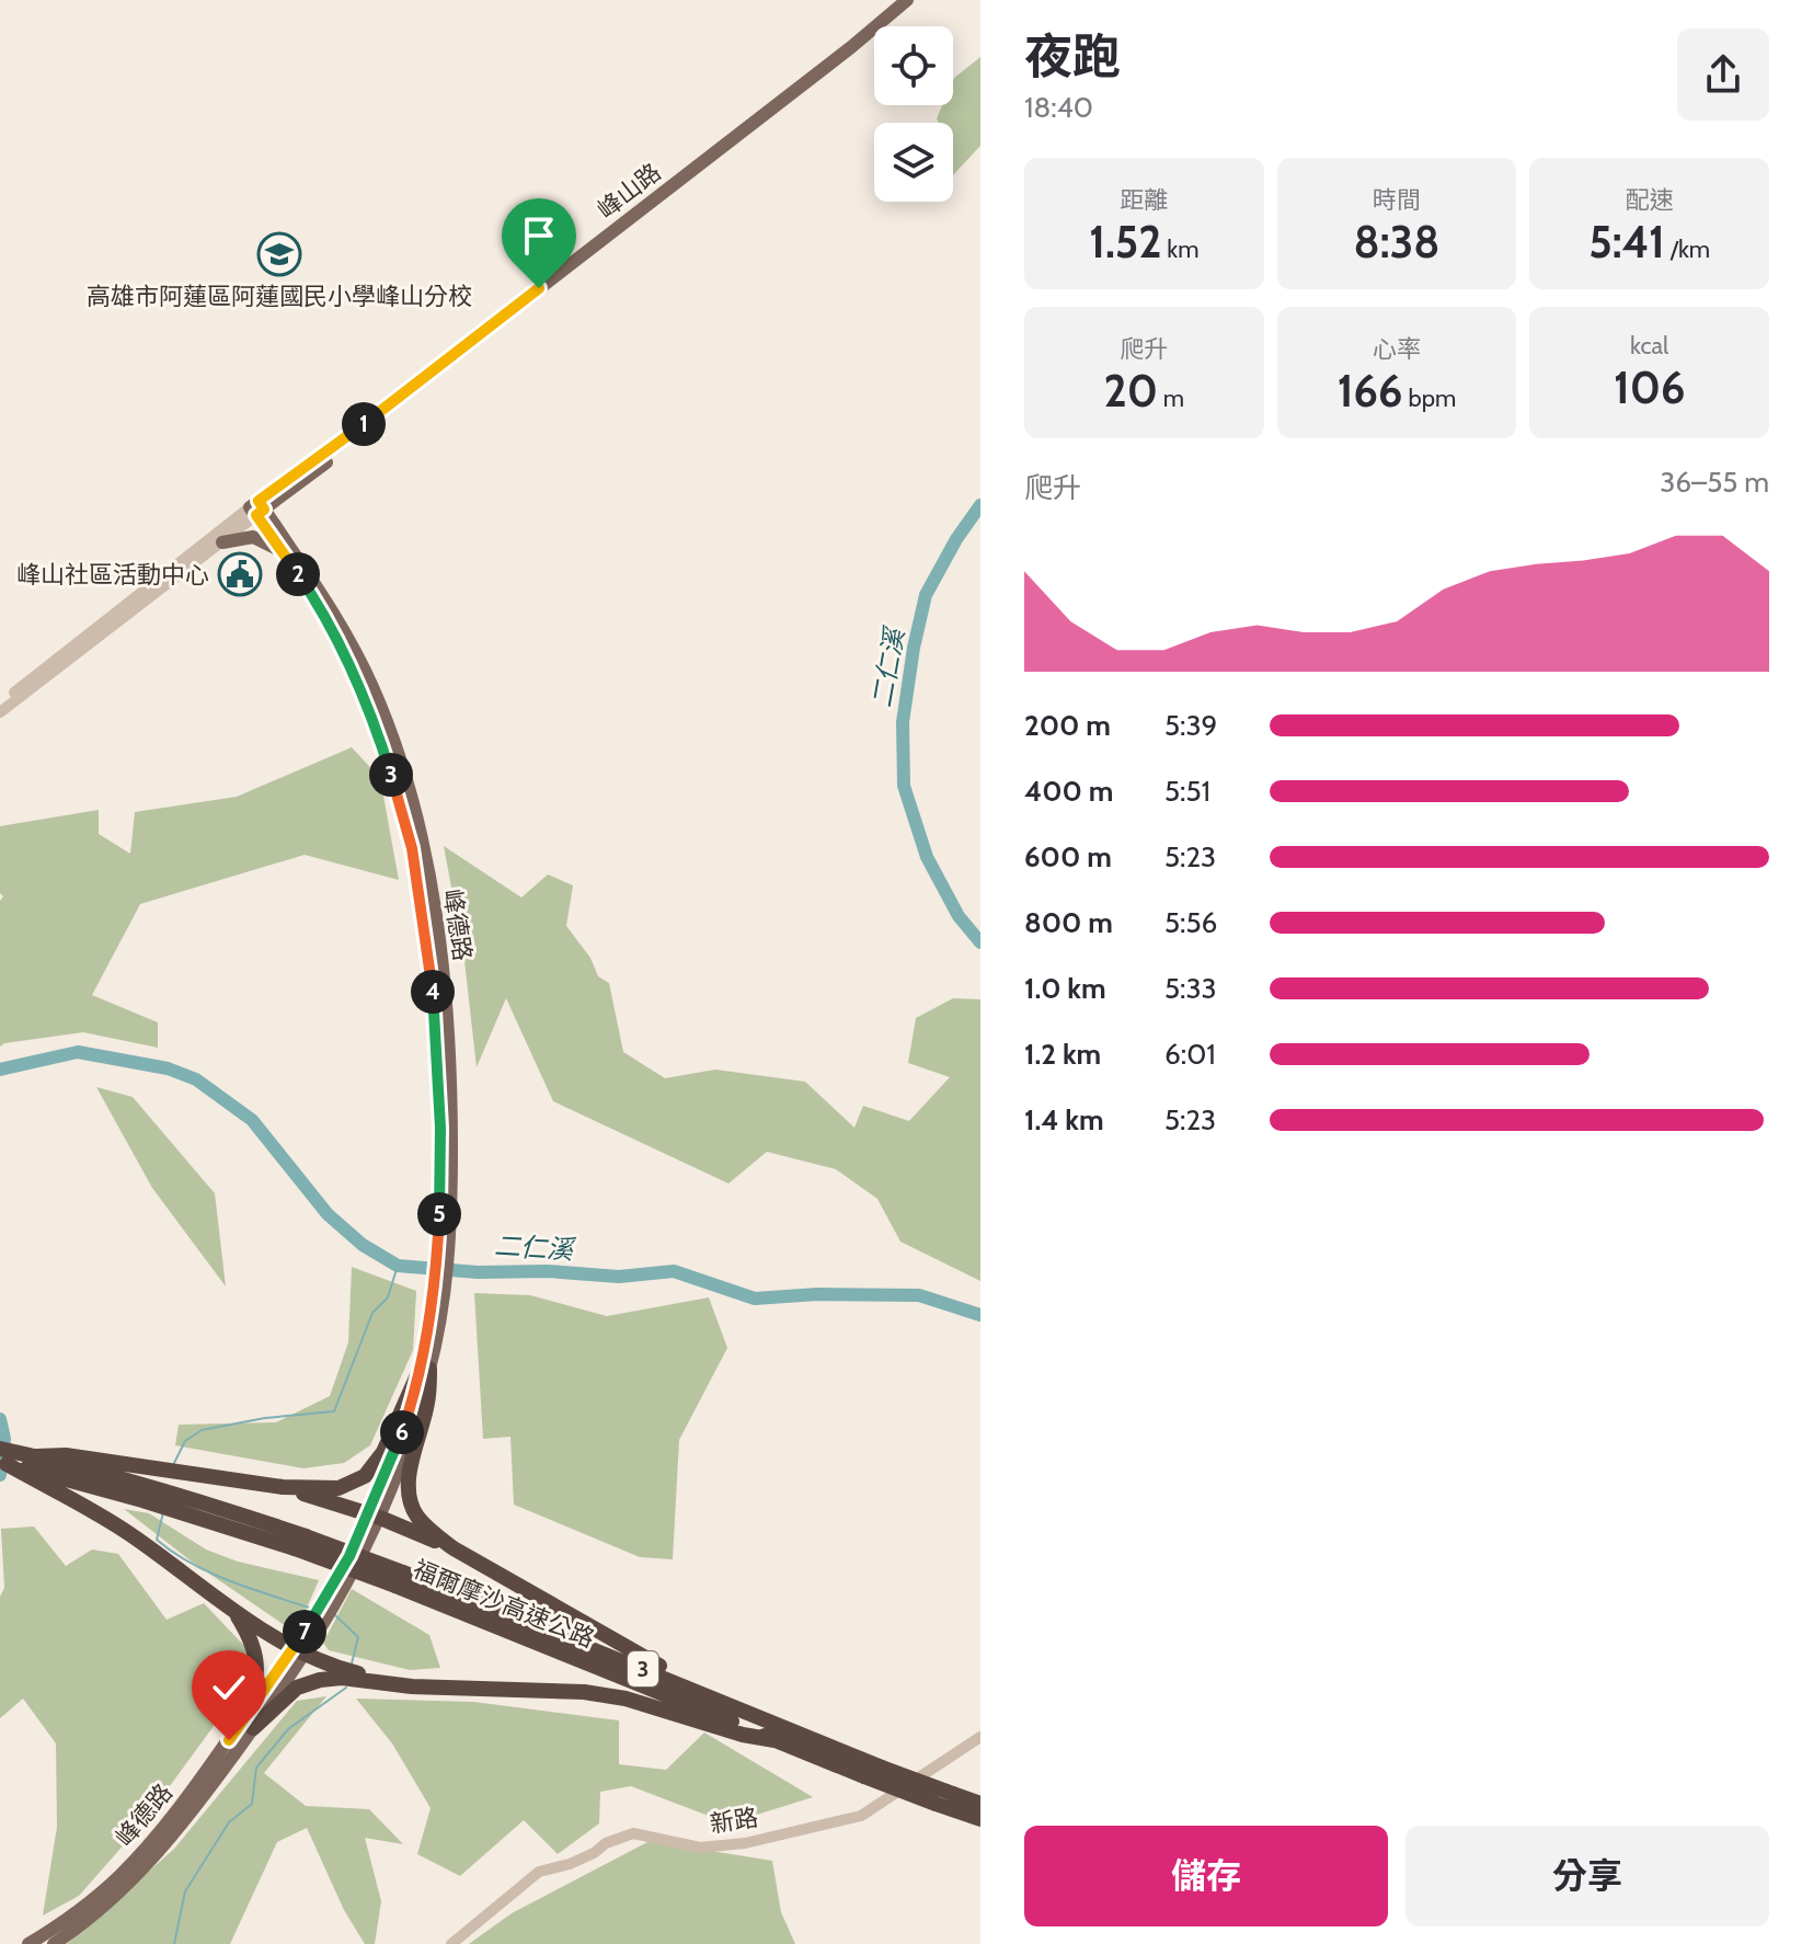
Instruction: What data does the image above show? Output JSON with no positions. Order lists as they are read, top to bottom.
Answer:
{
  "streets": {
    "highway": ["福爾摩沙高速公路", "3"],
    "main road": ["峰山路", "峰德路"],
    "street": ["新路"]
  },
  "crossings": [
    ["峰山路", "峰德路"]
  ],
  "water": ["二仁溪"],
  "places": {
    "school or university": ["高雄市阿蓮區阿蓮國民小學峰山分校"],
    "public building": ["峰山社區活動中心"]
  },
  "page": {
    "heading": ["夜跑", "18:40"],
    "stats": [
      ["距離", "1.52 km"],
      ["時間", "8:38"],
      ["配速", "5:41 /km"],
      ["爬升", "20 m"],
      ["心率", "166 bpm"],
      ["kcal", "106"]
    ],
    "pins": [
      "1",
      "2",
      "3",
      "4",
      "5",
      "6",
      "7"
    ],
    "chart": ["爬升", "36–55 m"],
    "list": [
      {
        "name": "200 m",
        "note": "5:39"
      },
      {
        "name": "400 m",
        "note": "5:51"
      },
      {
        "name": "600 m",
        "note": "5:23"
      },
      {
        "name": "800 m",
        "note": "5:56"
      },
      {
        "name": "1.0 km",
        "note": "5:33"
      },
      {
        "name": "1.2 km",
        "note": "6:01"
      },
      {
        "name": "1.4 km",
        "note": "5:23"
      }
    ],
    "buttons": ["儲存", "分享"]
  }
}
